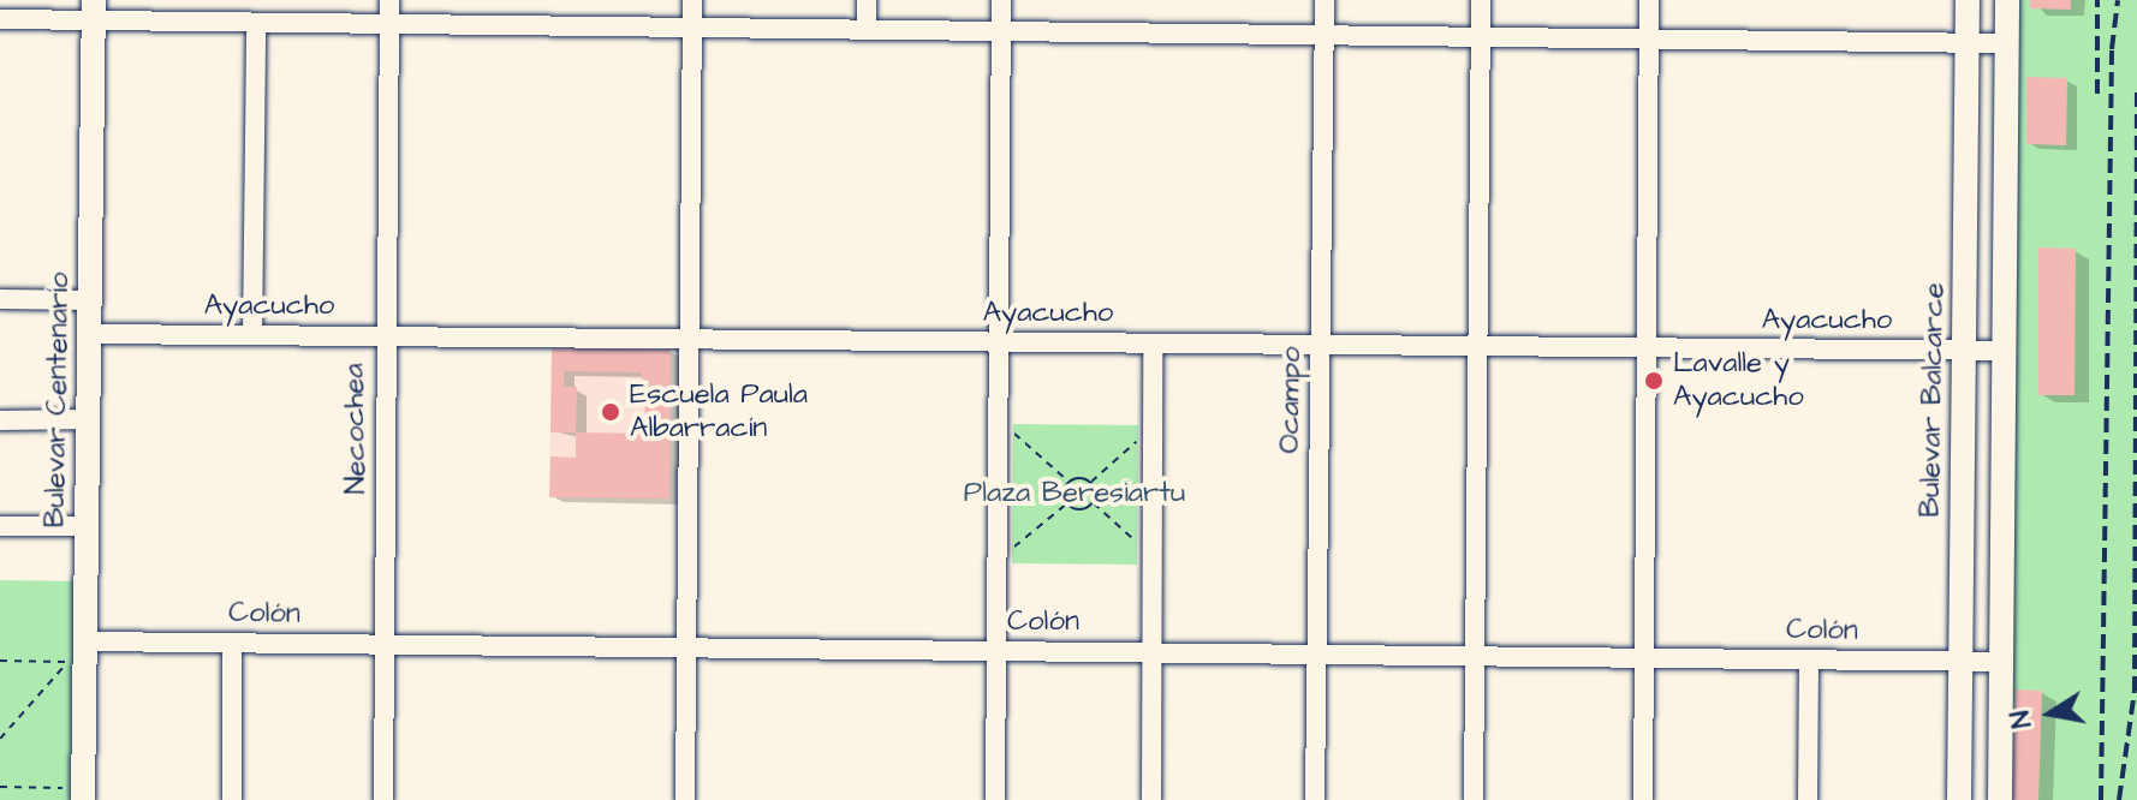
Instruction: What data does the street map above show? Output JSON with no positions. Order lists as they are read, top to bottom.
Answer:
{
  "streets": {
    "main road": ["Bulevar Centenario", "Bulevar Balcarce"],
    "street": [
      "Ayacucho",
      "Ocampo",
      "Necochea",
      "Colón"
    ]
  },
  "crossings": [
    ["Ayacucho", "Bulevar Centenario"],
    ["Ayacucho", "Ocampo"],
    ["Ayacucho", "Bulevar Balcarce"],
    ["Ayacucho", "Necochea"],
    ["Bulevar Centenario", "Colón"],
    ["Ocampo", "Colón"],
    ["Bulevar Balcarce", "Colón"],
    ["Necochea", "Colón"]
  ],
  "parks": ["Plaza Beresiartu"],
  "places": ["Lavalle y Ayacucho", "Escuela Paula Albarracín"],
  "north": "left"
}
